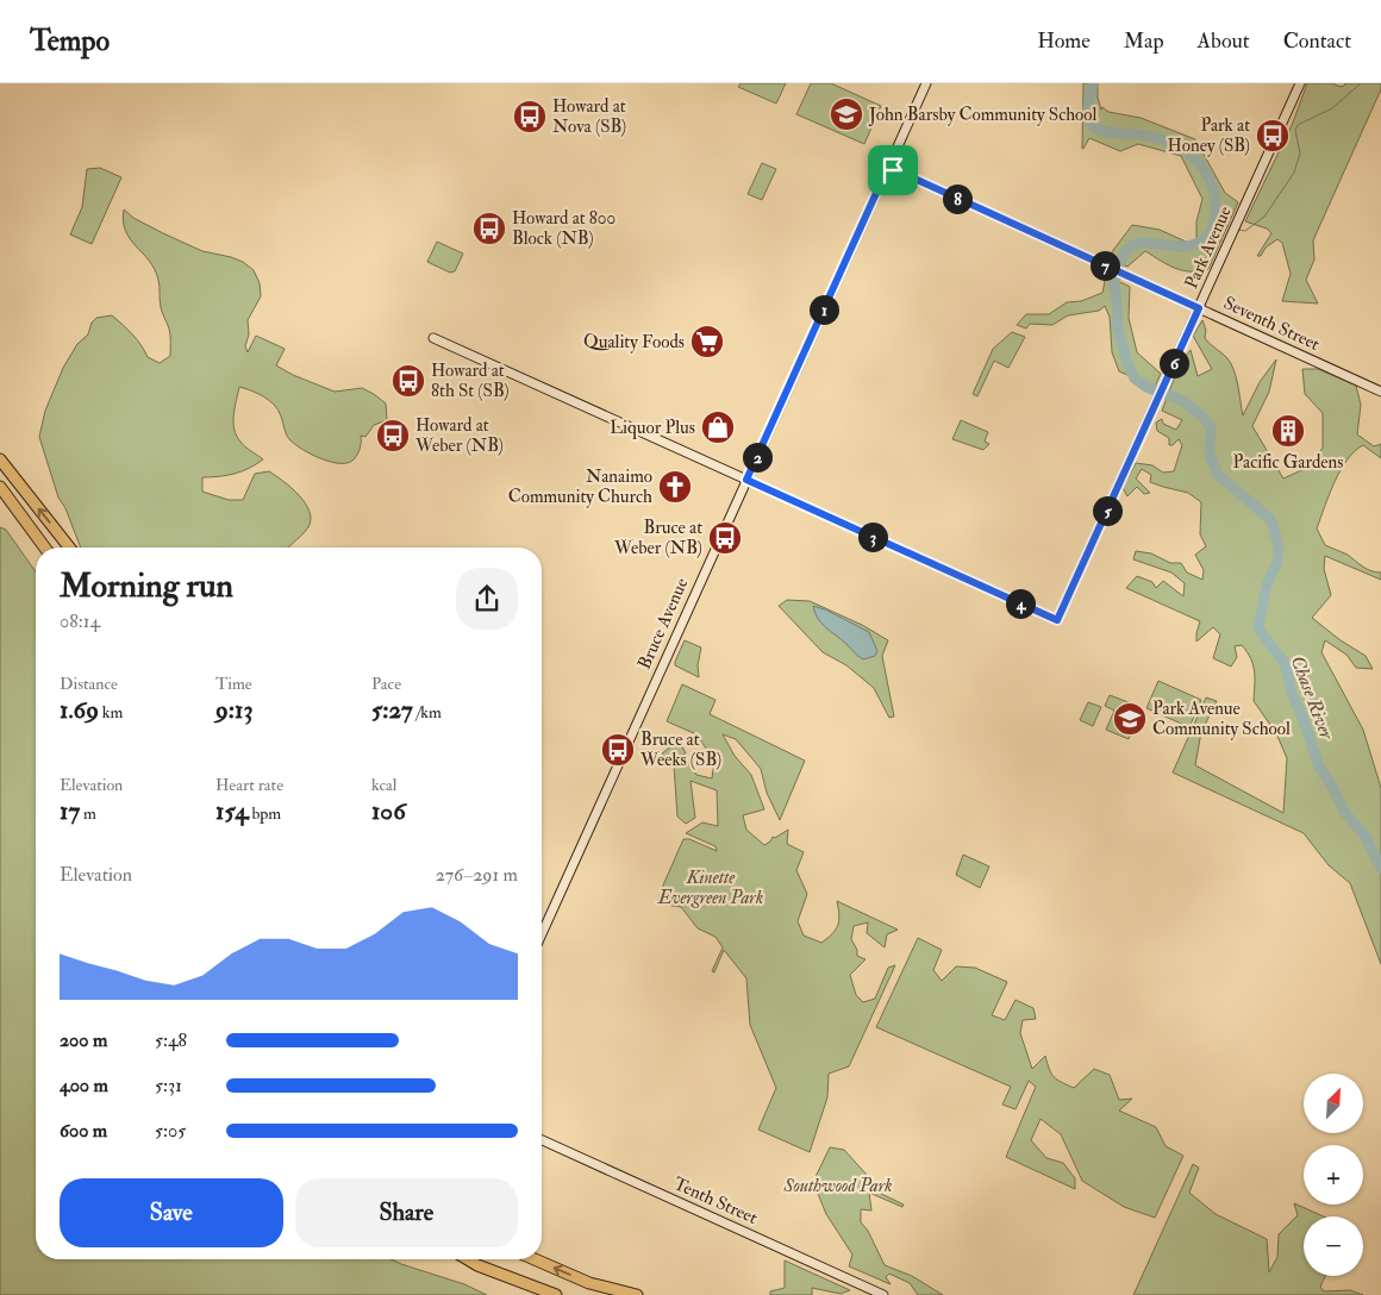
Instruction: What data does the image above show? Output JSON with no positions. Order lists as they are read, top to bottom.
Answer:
{
  "streets": {
    "street": [
      "Park Avenue",
      "Seventh Street",
      "Bruce Avenue",
      "Tenth Street"
    ]
  },
  "crossings": [
    ["Park Avenue", "Seventh Street"],
    ["Park Avenue", "Bruce Avenue"],
    ["Seventh Street", "Bruce Avenue"]
  ],
  "water": ["Chase River"],
  "parks": ["Kinette Evergreen Park", "Southwood Park"],
  "places": {
    "school or university": ["John Barsby Community School", "Park Avenue Community School"],
    "bus stop": [
      "Howard at Nova (SB)",
      "Park at Honey (SB)",
      "Howard at 800 Block (NB)",
      "Howard at 8th St (SB)",
      "Howard at Weber (NB)",
      "Bruce at Weber (NB)",
      "Bruce at Weeks (SB)"
    ],
    "supermarket": ["Quality Foods"],
    "shop": ["Liquor Plus"],
    "building": ["Pacific Gardens"],
    "church": ["Nanaimo Community Church"]
  },
  "north": "top right",
  "page": {
    "header": "Tempo",
    "nav": [
      "Home",
      "Map",
      "About",
      "Contact"
    ],
    "pins": [
      "8",
      "7",
      "1",
      "6",
      "2",
      "5",
      "3",
      "4"
    ],
    "heading": ["Morning run", "08:14"],
    "stats": [
      ["Distance", "1.69 km"],
      ["Time", "9:13"],
      ["Pace", "5:27 /km"],
      ["Elevation", "17 m"],
      ["Heart rate", "154 bpm"],
      ["kcal", "106"]
    ],
    "chart": ["Elevation", "276–291 m"],
    "list": [
      {
        "name": "200 m",
        "note": "5:48"
      },
      {
        "name": "400 m",
        "note": "5:31"
      },
      {
        "name": "600 m",
        "note": "5:05"
      }
    ],
    "map_buttons": ["+", "−"],
    "buttons": ["Save", "Share"]
  }
}
